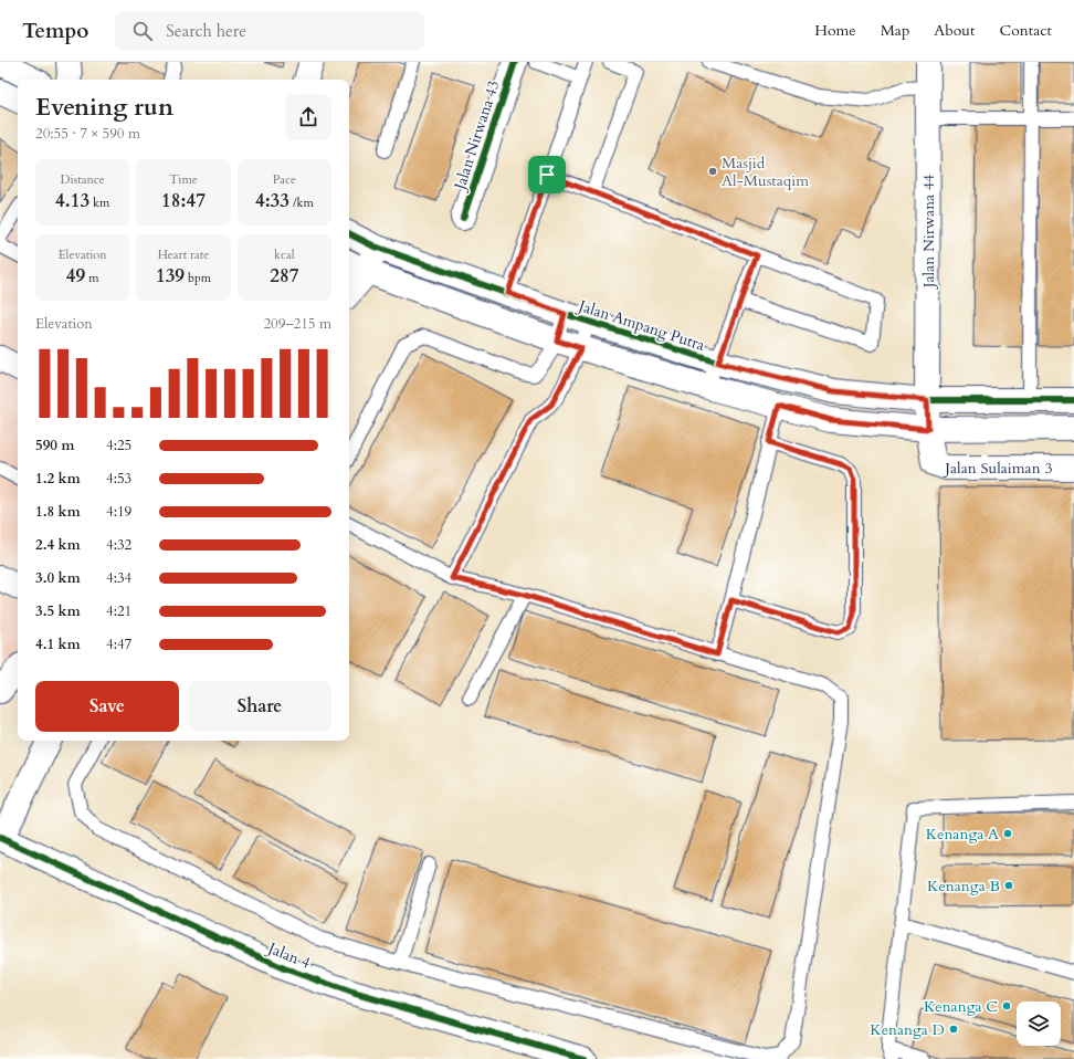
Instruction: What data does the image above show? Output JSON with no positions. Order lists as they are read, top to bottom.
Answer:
{
  "streets": {
    "street": [
      "Jalan Nirwana 43",
      "Jalan Nirwana 44",
      "Jalan Ampang Putra",
      "Jalan Sulaiman 3",
      "Jalan 4"
    ]
  },
  "crossings": [
    ["Jalan Nirwana 44", "Jalan Ampang Putra"],
    ["Jalan Nirwana 44", "Jalan Sulaiman 3"],
    ["Jalan Ampang Putra", "Jalan Sulaiman 3"]
  ],
  "places": [
    "Masjid Al-Mustaqim",
    "Kenanga A",
    "Kenanga B",
    "Kenanga C",
    "Kenanga D"
  ],
  "page": {
    "header": "Tempo",
    "search": "Search here",
    "nav": [
      "Home",
      "Map",
      "About",
      "Contact"
    ],
    "heading": ["Evening run", "20:55 · 7 × 590 m"],
    "stats": [
      ["Distance", "4.13 km"],
      ["Time", "18:47"],
      ["Pace", "4:33 /km"],
      ["Elevation", "49 m"],
      ["Heart rate", "139 bpm"],
      ["kcal", "287"]
    ],
    "chart": ["Elevation", "209–215 m"],
    "list": [
      {
        "name": "590 m",
        "note": "4:25"
      },
      {
        "name": "1.2 km",
        "note": "4:53"
      },
      {
        "name": "1.8 km",
        "note": "4:19"
      },
      {
        "name": "2.4 km",
        "note": "4:32"
      },
      {
        "name": "3.0 km",
        "note": "4:34"
      },
      {
        "name": "3.5 km",
        "note": "4:21"
      },
      {
        "name": "4.1 km",
        "note": "4:47"
      }
    ],
    "buttons": ["Save", "Share"]
  }
}
